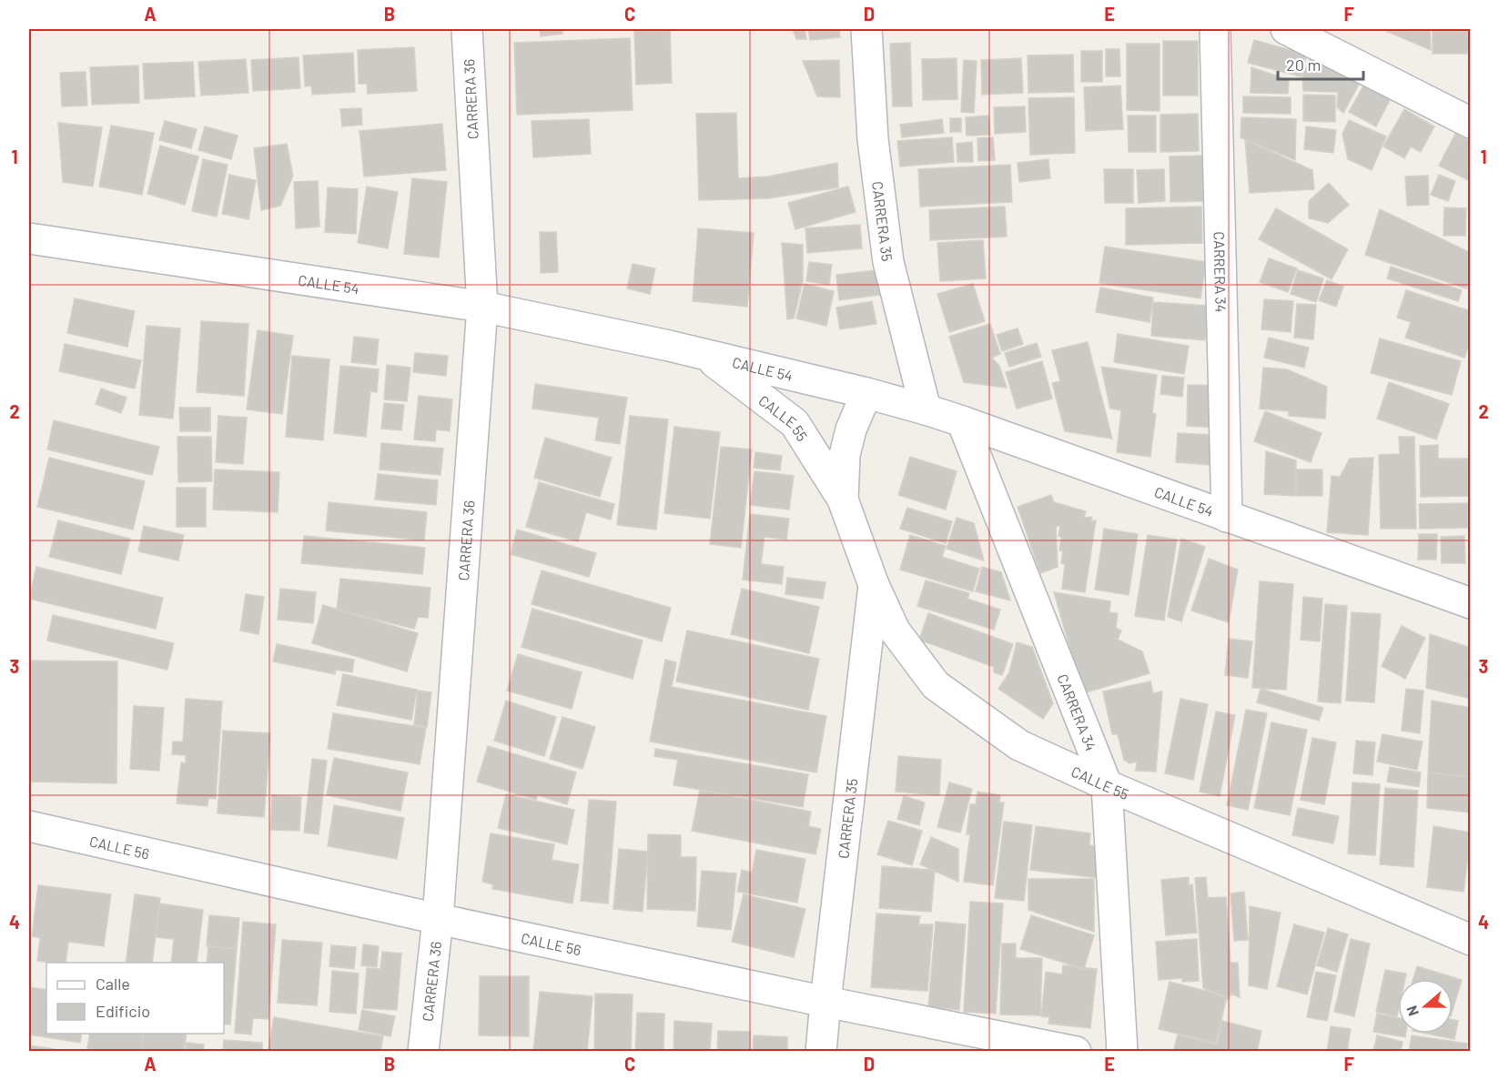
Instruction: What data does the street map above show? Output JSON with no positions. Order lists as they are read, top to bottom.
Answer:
{
  "streets": {
    "street": [
      "CARRERA 36",
      "CARRERA 35",
      "CARRERA 34",
      "CALLE 54",
      "CALLE 55",
      "CALLE 56"
    ]
  },
  "crossings": [
    ["CARRERA 36", "CALLE 54"],
    ["CARRERA 36", "CALLE 56"],
    ["CARRERA 35", "CALLE 54"],
    ["CARRERA 35", "CALLE 55"],
    ["CARRERA 35", "CALLE 56"],
    ["CARRERA 34", "CALLE 54"],
    ["CARRERA 34", "CALLE 55"],
    ["CALLE 54", "CALLE 55"]
  ],
  "legend": ["Calle", "Edificio"],
  "scale_bar": "20 m",
  "north": "left",
  "grid": {
    "columns": [
      "A",
      "B",
      "C",
      "D",
      "E",
      "F"
    ],
    "rows": [
      "1",
      "2",
      "3",
      "4"
    ]
  }
}
